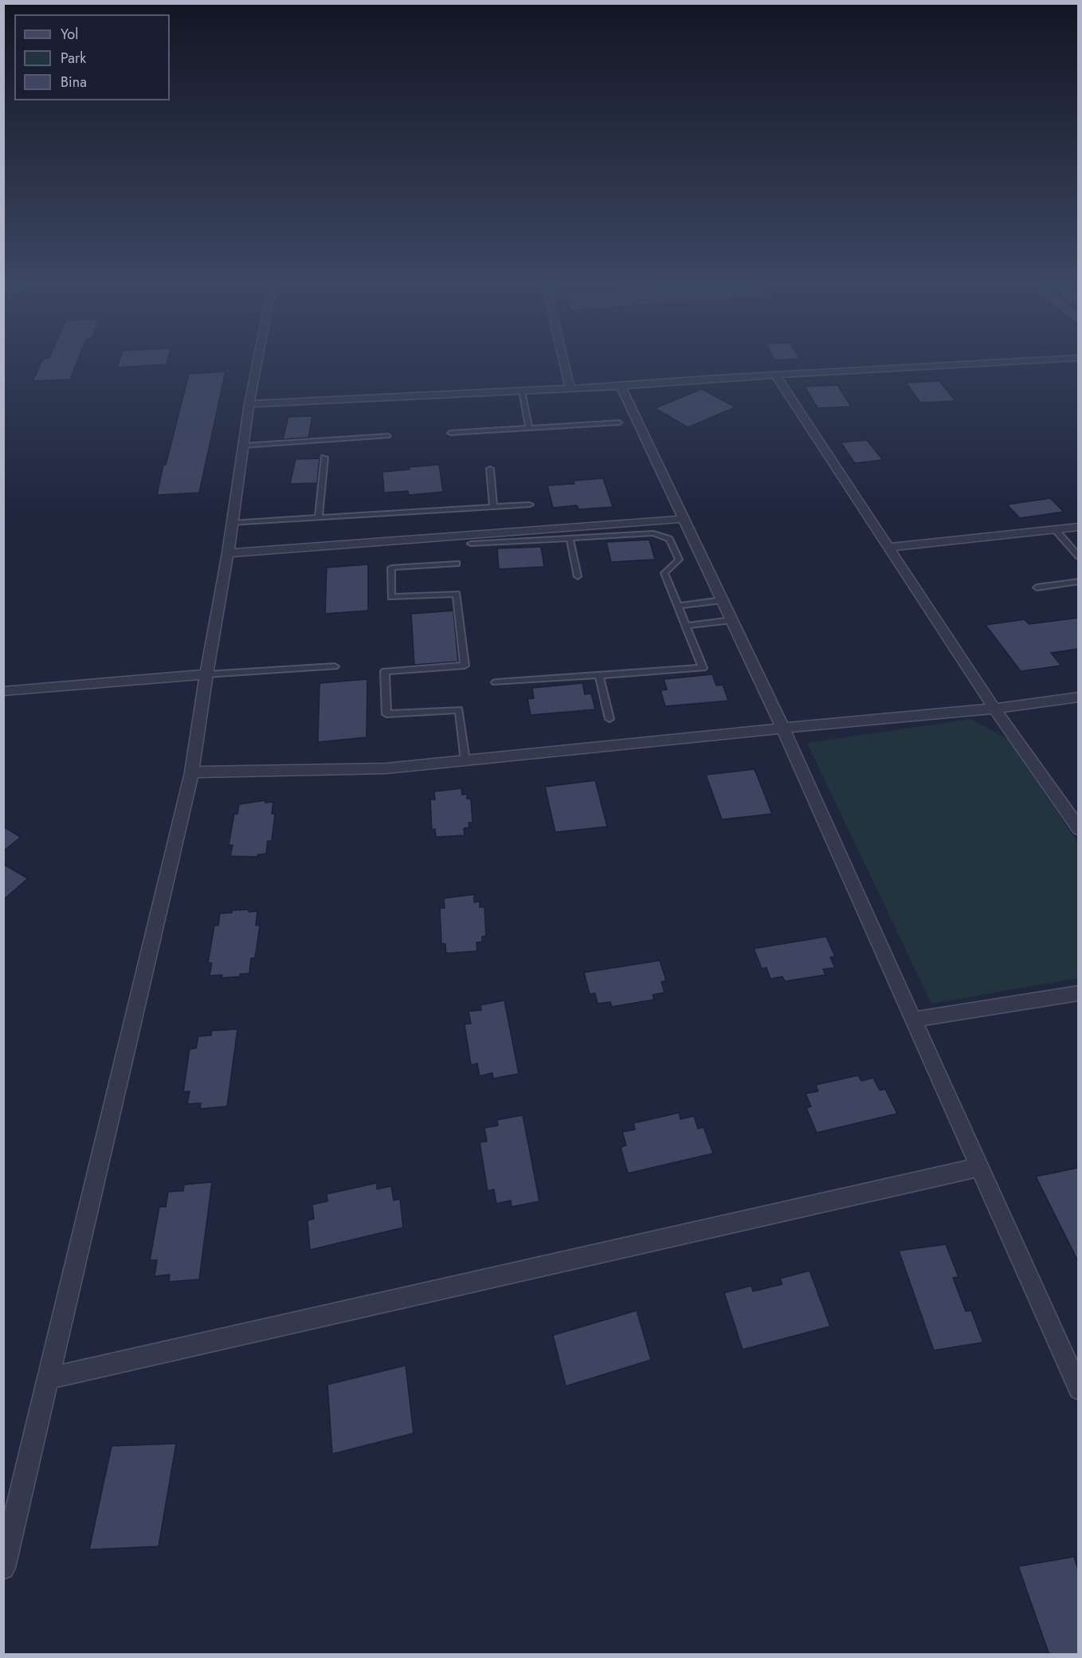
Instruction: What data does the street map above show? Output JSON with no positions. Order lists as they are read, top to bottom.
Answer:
{
  "legend": ["Yol", "Park", "Bina"]
}
